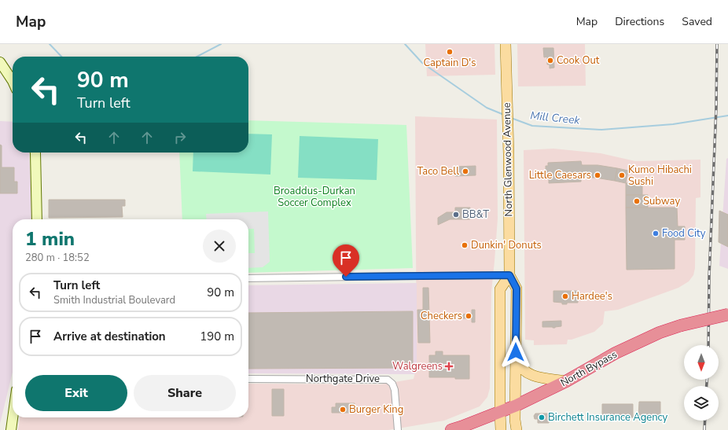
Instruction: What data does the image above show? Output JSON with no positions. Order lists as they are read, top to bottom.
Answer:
{
  "streets": {
    "highway": ["North Bypass"],
    "main road": ["North Glenwood Avenue"],
    "street": ["Northgate Drive"]
  },
  "crossings": [
    ["North Glenwood Avenue", "North Bypass"]
  ],
  "water": ["Mill Creek"],
  "parks": ["Broaddus-Durkan Soccer Complex"],
  "places": {
    "other": [
      "Captain D's",
      "Cook Out",
      "Taco Bell",
      "Little Caesars",
      "Kumo Hibachi Sushi",
      "Subway",
      "BB&T",
      "Food City",
      "Dunkin' Donuts",
      "Hardee's",
      "Checkers",
      "Burger King",
      "Birchett Insurance Agency"
    ],
    "health": ["Walgreens"]
  },
  "north": "bottom",
  "page": {
    "header": "Map",
    "nav": ["Map", "Directions", "Saved"],
    "turn": ["90 m", "Turn left"],
    "heading": ["1 min", "280 m · 18:52"],
    "list": [
      {
        "name": "Turn left",
        "note": "Smith Industrial Boulevard",
        "value": "90 m"
      },
      {
        "name": "Arrive at destination",
        "value": "190 m"
      }
    ],
    "buttons": ["Exit", "Share"]
  }
}
